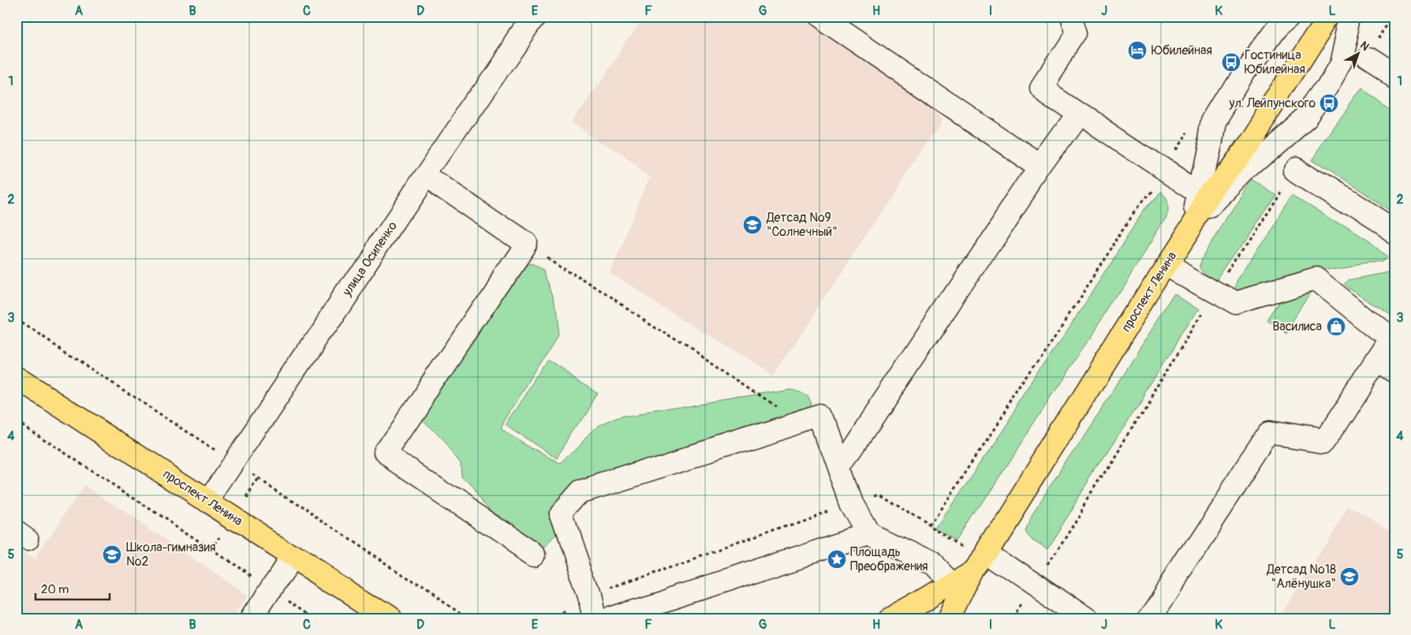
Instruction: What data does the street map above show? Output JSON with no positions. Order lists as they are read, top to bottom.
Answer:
{
  "streets": {
    "main road": ["проспект Ленина"],
    "street": ["улица Осипенко"]
  },
  "crossings": [
    ["улица Осипенко", "проспект Ленина"]
  ],
  "places": {
    "hotel": ["Юбилейная"],
    "bus stop": ["Гостиница Юбилейная", "ул. Лейпунского"],
    "school or university": ["Детсад №9 \"Солнечный\"", "Школа-гимназия №2", "Детсад №18 \"Алёнушка\""],
    "shop": ["Василиса"],
    "place": ["Площадь Преображения"]
  },
  "scale_bar": "20 m",
  "north": "top right",
  "grid": {
    "columns": [
      "A",
      "B",
      "C",
      "D",
      "E",
      "F",
      "G",
      "H",
      "I",
      "J",
      "K",
      "L"
    ],
    "rows": [
      "1",
      "2",
      "3",
      "4",
      "5"
    ]
  }
}
